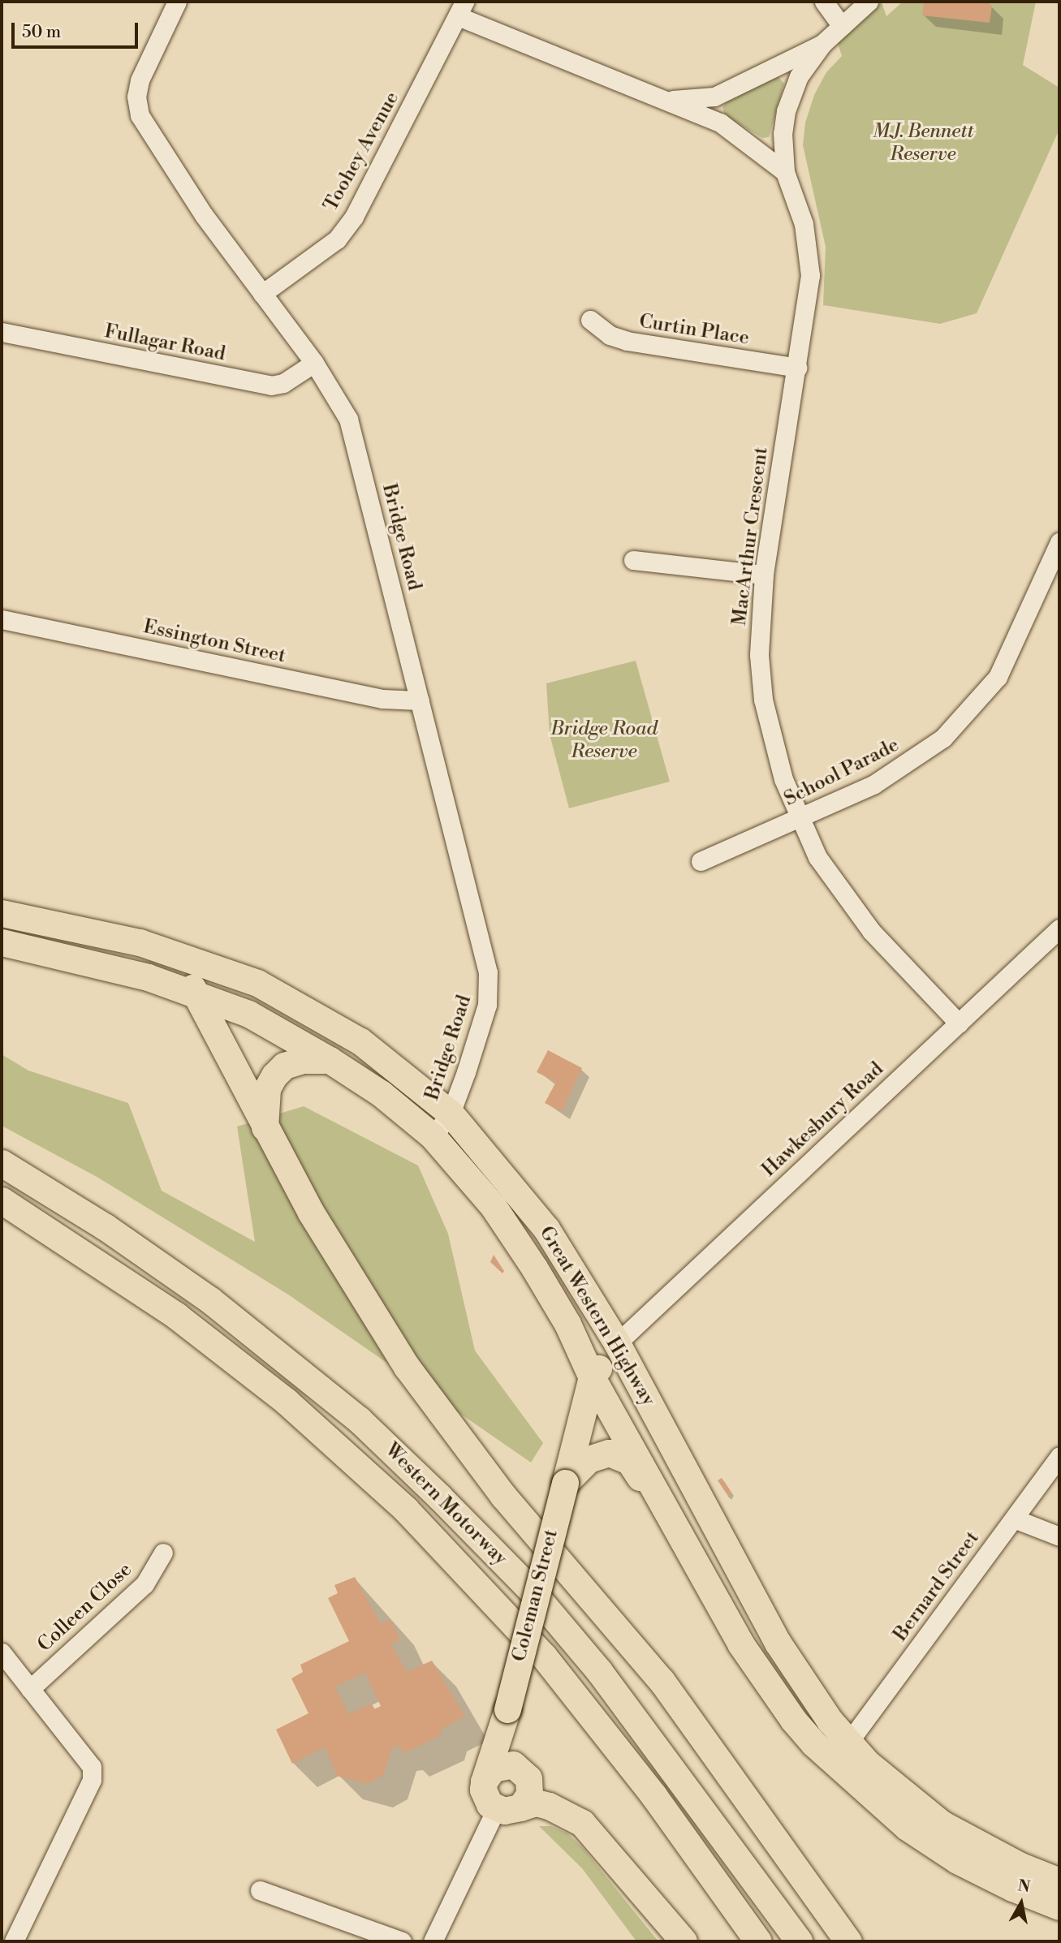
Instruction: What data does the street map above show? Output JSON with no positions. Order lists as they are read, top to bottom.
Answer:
{
  "streets": {
    "highway": ["Great Western Highway", "Western Motorway", "Coleman Street"],
    "street": [
      "Toohey Avenue",
      "Curtin Place",
      "Fullagar Road",
      "MacArthur Crescent",
      "Bridge Road",
      "Essington Street",
      "School Parade",
      "Hawkesbury Road",
      "Bernard Street",
      "Colleen Close"
    ]
  },
  "crossings": [
    ["Toohey Avenue", "Bridge Road"],
    ["Curtin Place", "MacArthur Crescent"],
    ["Fullagar Road", "Bridge Road"],
    ["MacArthur Crescent", "School Parade"],
    ["MacArthur Crescent", "Hawkesbury Road"],
    ["Bridge Road", "Essington Street"],
    ["Bridge Road", "Great Western Highway"],
    ["Hawkesbury Road", "Great Western Highway"],
    ["Hawkesbury Road", "Coleman Street"],
    ["Great Western Highway", "Bernard Street"],
    ["Great Western Highway", "Coleman Street"]
  ],
  "parks": ["M.J. Bennett Reserve", "Bridge Road Reserve"],
  "scale_bar": "50 m",
  "north": "top"
}
